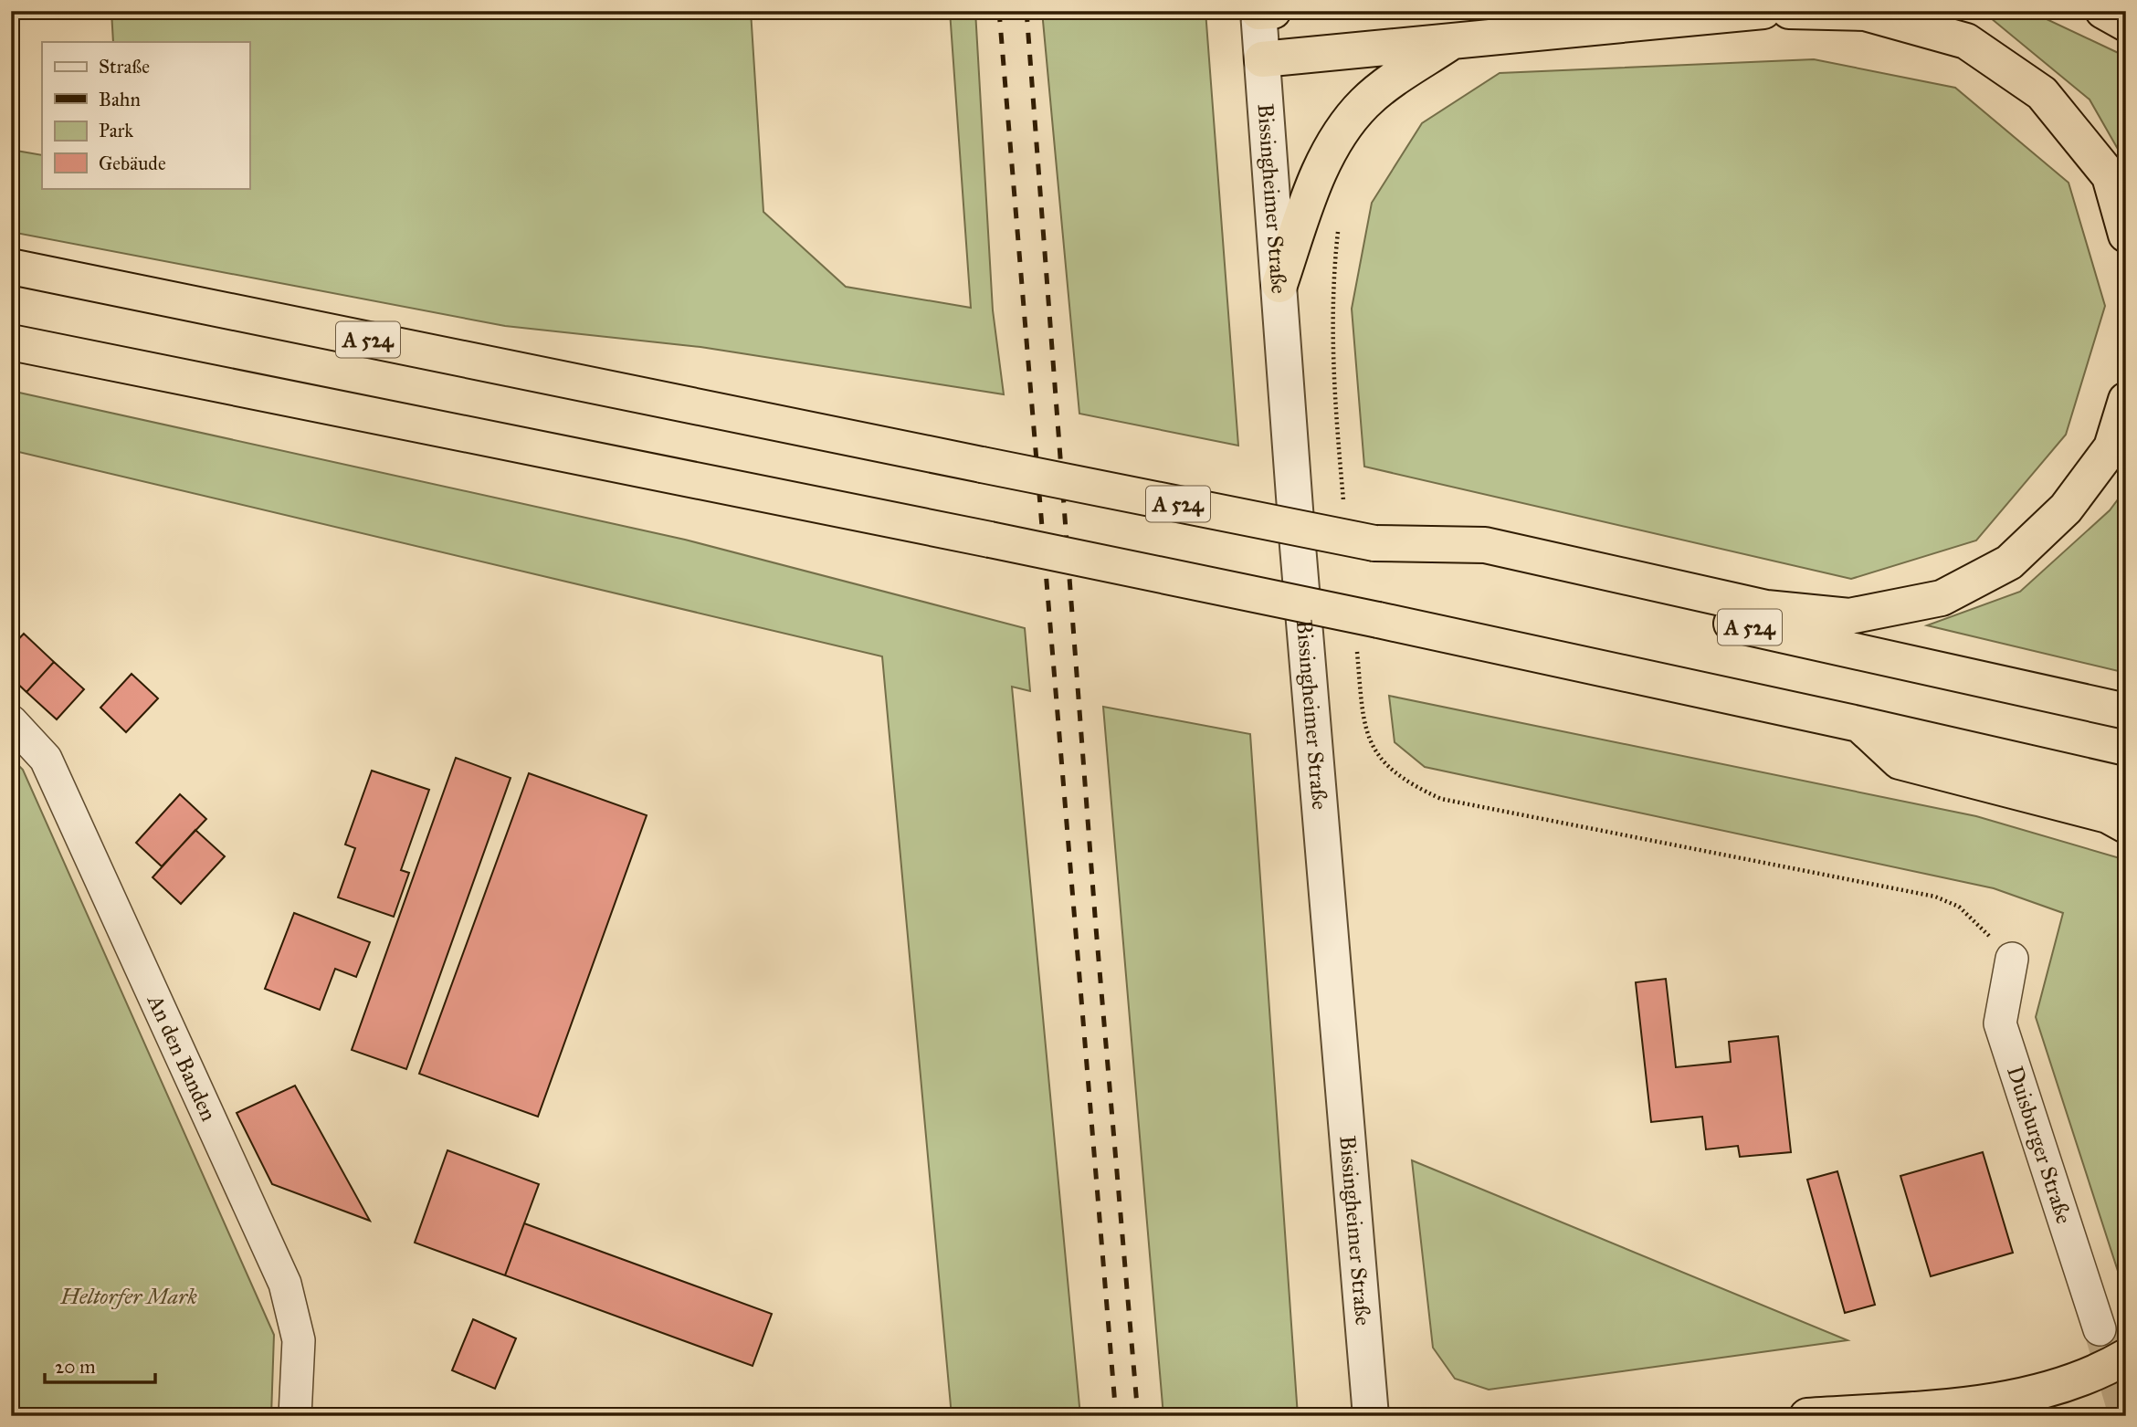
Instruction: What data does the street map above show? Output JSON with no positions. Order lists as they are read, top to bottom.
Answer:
{
  "streets": {
    "highway": ["A 524"],
    "street": ["Bissingheimer Straße", "An den Banden", "Duisburger Straße"]
  },
  "parks": ["Heltorfer Mark"],
  "legend": [
    "Straße",
    "Bahn",
    "Park",
    "Gebäude"
  ],
  "scale_bar": "20 m"
}
